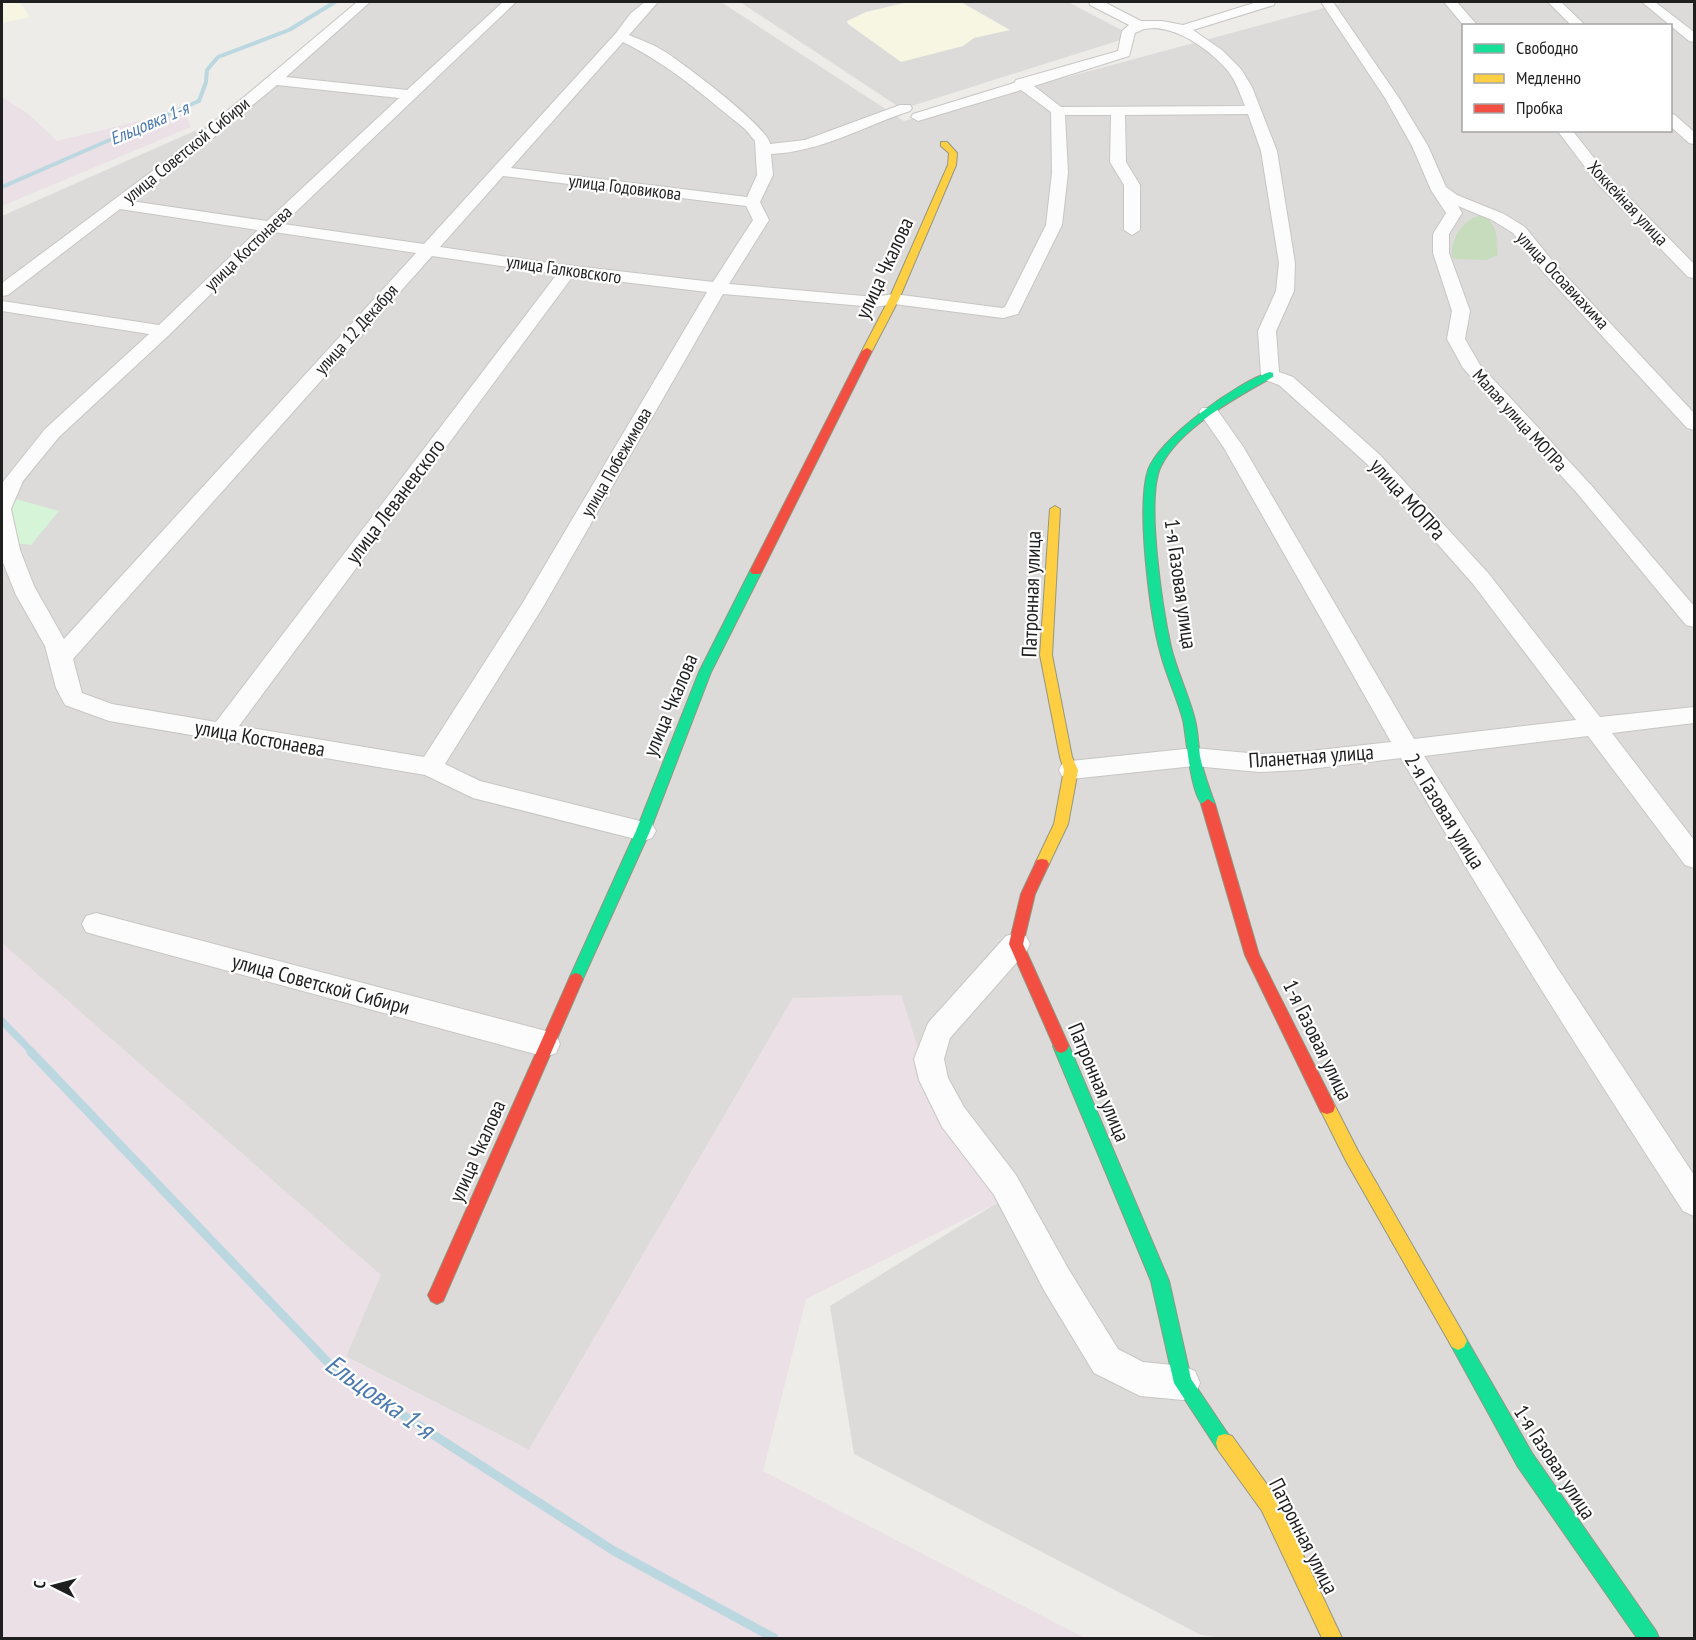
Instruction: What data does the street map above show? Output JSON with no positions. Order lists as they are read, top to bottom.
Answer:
{
  "streets": {
    "street": [
      "улица Советской Сибири",
      "улица Годовикова",
      "Хоккейная улица",
      "улица Костонаева",
      "улица Чкалова",
      "улица Галковского",
      "улица Осоавиахима",
      "улица 12 Декабря",
      "Малая улица МОПРа",
      "улица Побежимова",
      "улица МОПРа",
      "улица Леваневского",
      "1-я Газовая улица",
      "Патронная улица",
      "Планетная улица",
      "2-я Газовая улица"
    ]
  },
  "crossings": [
    ["улица Советской Сибири", "улица Чкалова"],
    ["улица Советской Сибири", "улица Галковского"],
    ["улица Годовикова", "улица 12 Декабря"],
    ["улица Годовикова", "улица Побежимова"],
    ["улица Костонаева", "улица Чкалова"],
    ["улица Костонаева", "улица Галковского"],
    ["улица Костонаева", "улица 12 Декабря"],
    ["улица Костонаева", "улица Побежимова"],
    ["улица Костонаева", "улица Леваневского"],
    ["улица Чкалова", "улица Галковского"],
    ["улица Галковского", "улица 12 Декабря"],
    ["улица Галковского", "улица Побежимова"],
    ["улица Галковского", "улица Леваневского"],
    ["улица МОПРа", "1-я Газовая улица"],
    ["улица МОПРа", "Планетная улица"],
    ["1-я Газовая улица", "Планетная улица"],
    ["1-я Газовая улица", "2-я Газовая улица"],
    ["Патронная улица", "Планетная улица"],
    ["Планетная улица", "2-я Газовая улица"]
  ],
  "water": ["Ельцовка 1-я"],
  "legend": ["Свободно", "Медленно", "Пробка"],
  "north": "left"
}
